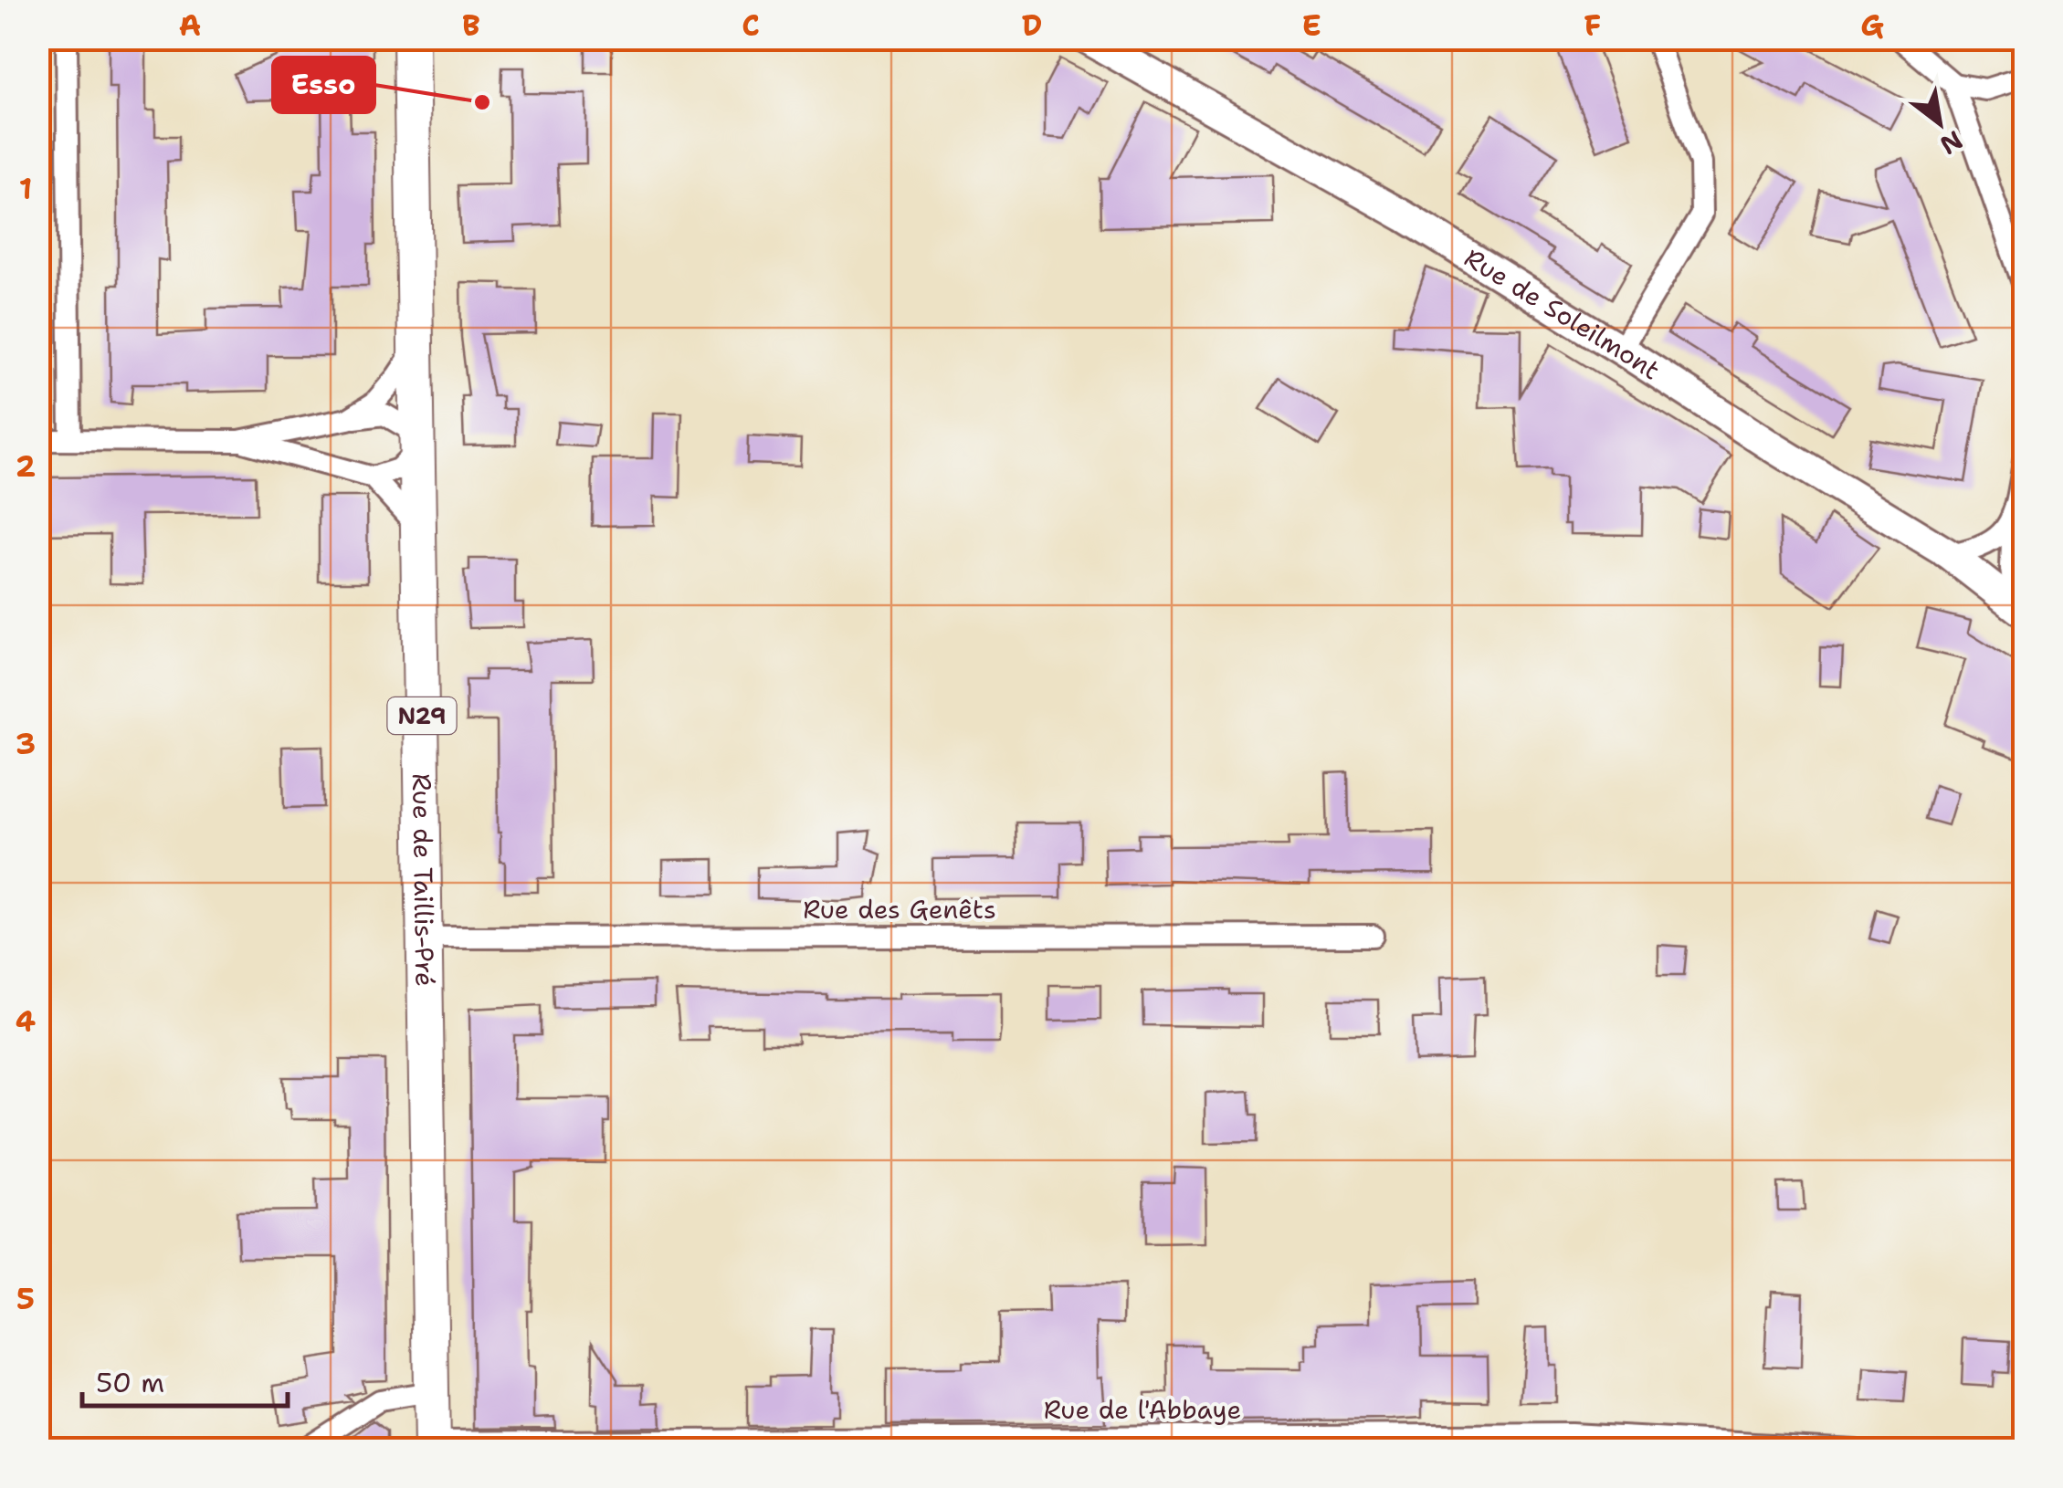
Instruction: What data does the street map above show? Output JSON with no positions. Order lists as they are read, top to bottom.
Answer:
{
  "streets": {
    "main road": ["N29", "Rue de Taillis-Pré"],
    "street": ["Rue de Soleilmont", "Rue des Genêts", "Rue de l'Abbaye"]
  },
  "crossings": [
    ["Rue de Taillis-Pré", "Rue des Genêts"],
    ["Rue de Taillis-Pré", "Rue de l'Abbaye"]
  ],
  "places": ["Esso"],
  "scale_bar": "50 m",
  "north": "bottom right",
  "grid": {
    "columns": [
      "A",
      "B",
      "C",
      "D",
      "E",
      "F",
      "G"
    ],
    "rows": [
      "1",
      "2",
      "3",
      "4",
      "5"
    ]
  }
}
